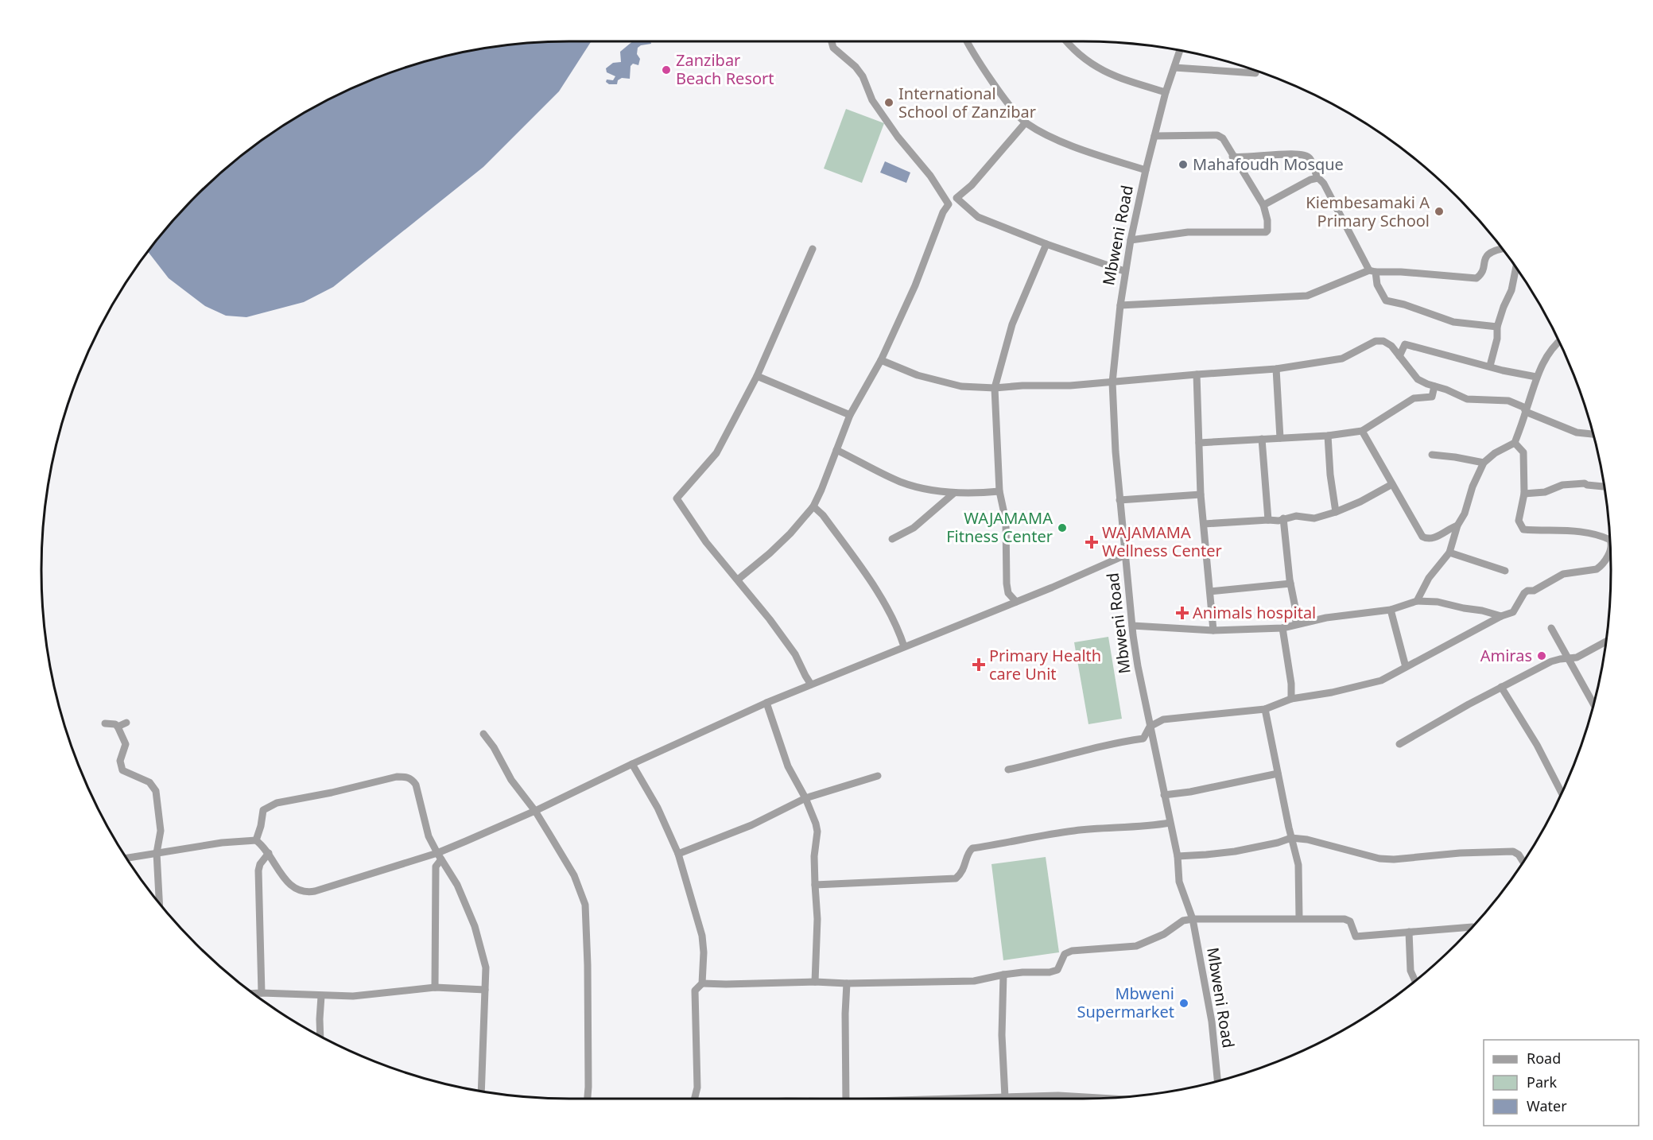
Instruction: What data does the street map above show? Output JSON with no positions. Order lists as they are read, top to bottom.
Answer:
{
  "streets": {
    "street": ["Mbweni Road"]
  },
  "places": {
    "other": [
      "Zanzibar Beach Resort",
      "International School of Zanzibar",
      "Mahafoudh Mosque",
      "Kiembesamaki A Primary School",
      "WAJAMAMA Fitness Center",
      "Amiras",
      "Mbweni Supermarket"
    ],
    "health": ["WAJAMAMA Wellness Center", "Animals hospital", "Primary Health care Unit"]
  },
  "legend": ["Road", "Park", "Water"]
}
